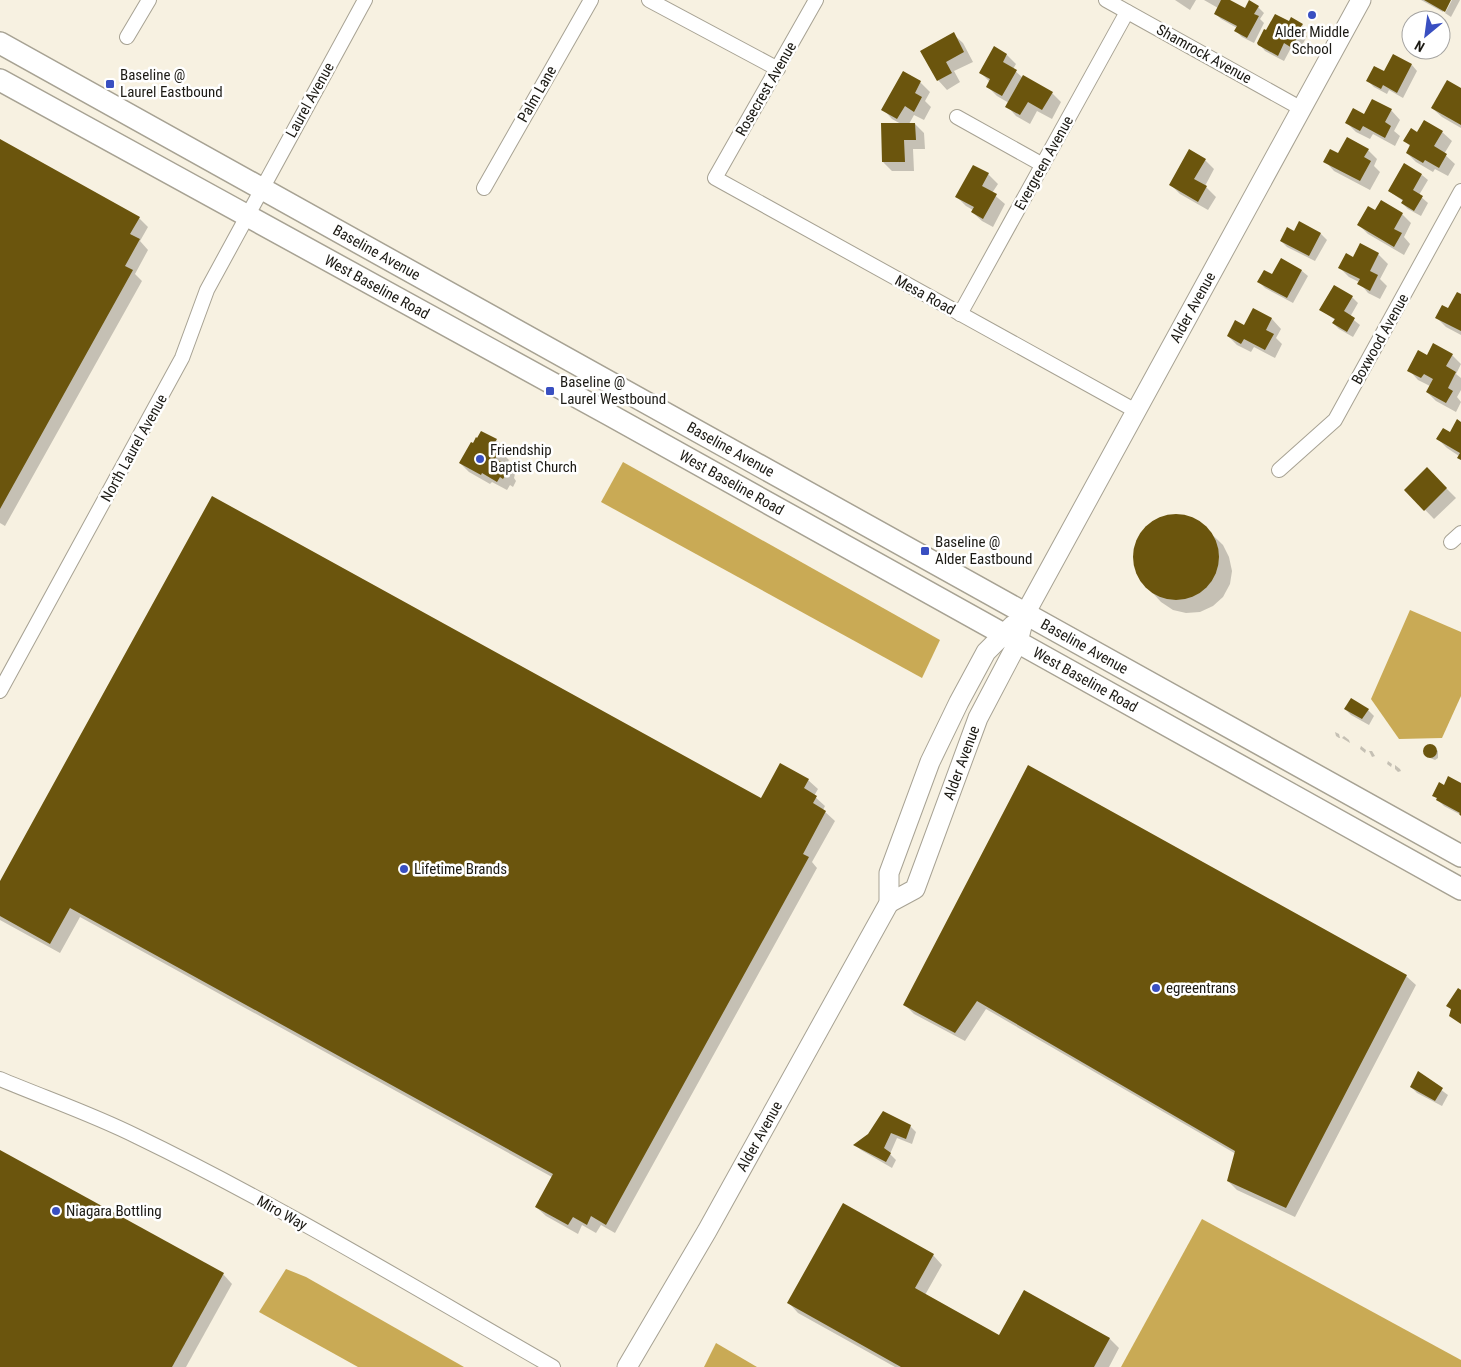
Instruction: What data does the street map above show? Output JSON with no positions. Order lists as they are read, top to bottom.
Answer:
{
  "streets": {
    "main road": ["Baseline Avenue", "West Baseline Road", "Alder Avenue"],
    "street": [
      "Shamrock Avenue",
      "Rosecrest Avenue",
      "Palm Lane",
      "Laurel Avenue",
      "Evergreen Avenue",
      "Mesa Road",
      "Boxwood Avenue",
      "North Laurel Avenue",
      "Miro Way"
    ]
  },
  "crossings": [
    ["Shamrock Avenue", "Evergreen Avenue"],
    ["Shamrock Avenue", "Alder Avenue"],
    ["Rosecrest Avenue", "Mesa Road"],
    ["Laurel Avenue", "Baseline Avenue"],
    ["Laurel Avenue", "West Baseline Road"],
    ["Laurel Avenue", "North Laurel Avenue"],
    ["Evergreen Avenue", "Mesa Road"],
    ["Baseline Avenue", "West Baseline Road"],
    ["Baseline Avenue", "Alder Avenue"],
    ["Baseline Avenue", "North Laurel Avenue"],
    ["West Baseline Road", "Alder Avenue"],
    ["West Baseline Road", "North Laurel Avenue"],
    ["Mesa Road", "Alder Avenue"]
  ],
  "places": {
    "other": [
      "Alder Middle School",
      "Friendship Baptist Church",
      "Lifetime Brands",
      "egreentrans",
      "Niagara Bottling"
    ],
    "transit": ["Baseline @ Laurel Eastbound", "Baseline @ Laurel Westbound", "Baseline @ Alder Eastbound"]
  },
  "north": "bottom left"
}
